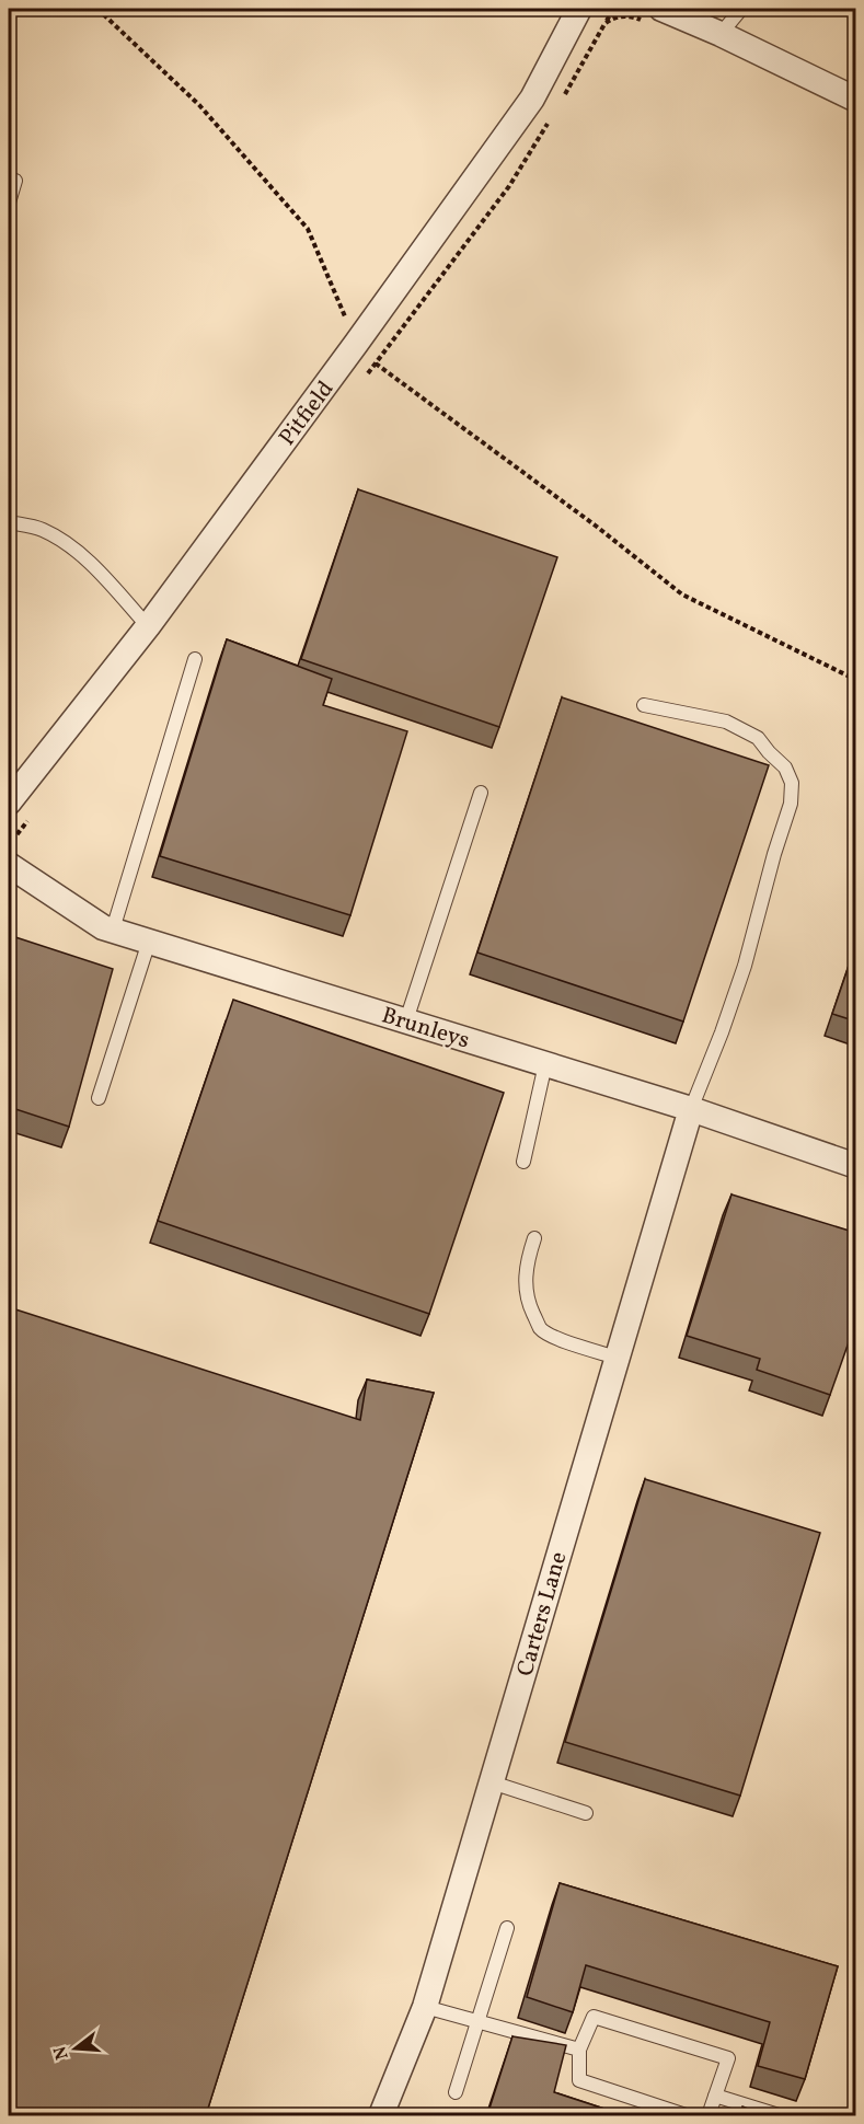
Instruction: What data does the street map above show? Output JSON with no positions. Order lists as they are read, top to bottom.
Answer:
{
  "streets": {
    "street": ["Pitfield", "Brunleys", "Carters Lane"]
  },
  "crossings": [
    ["Brunleys", "Carters Lane"]
  ],
  "north": "left"
}
